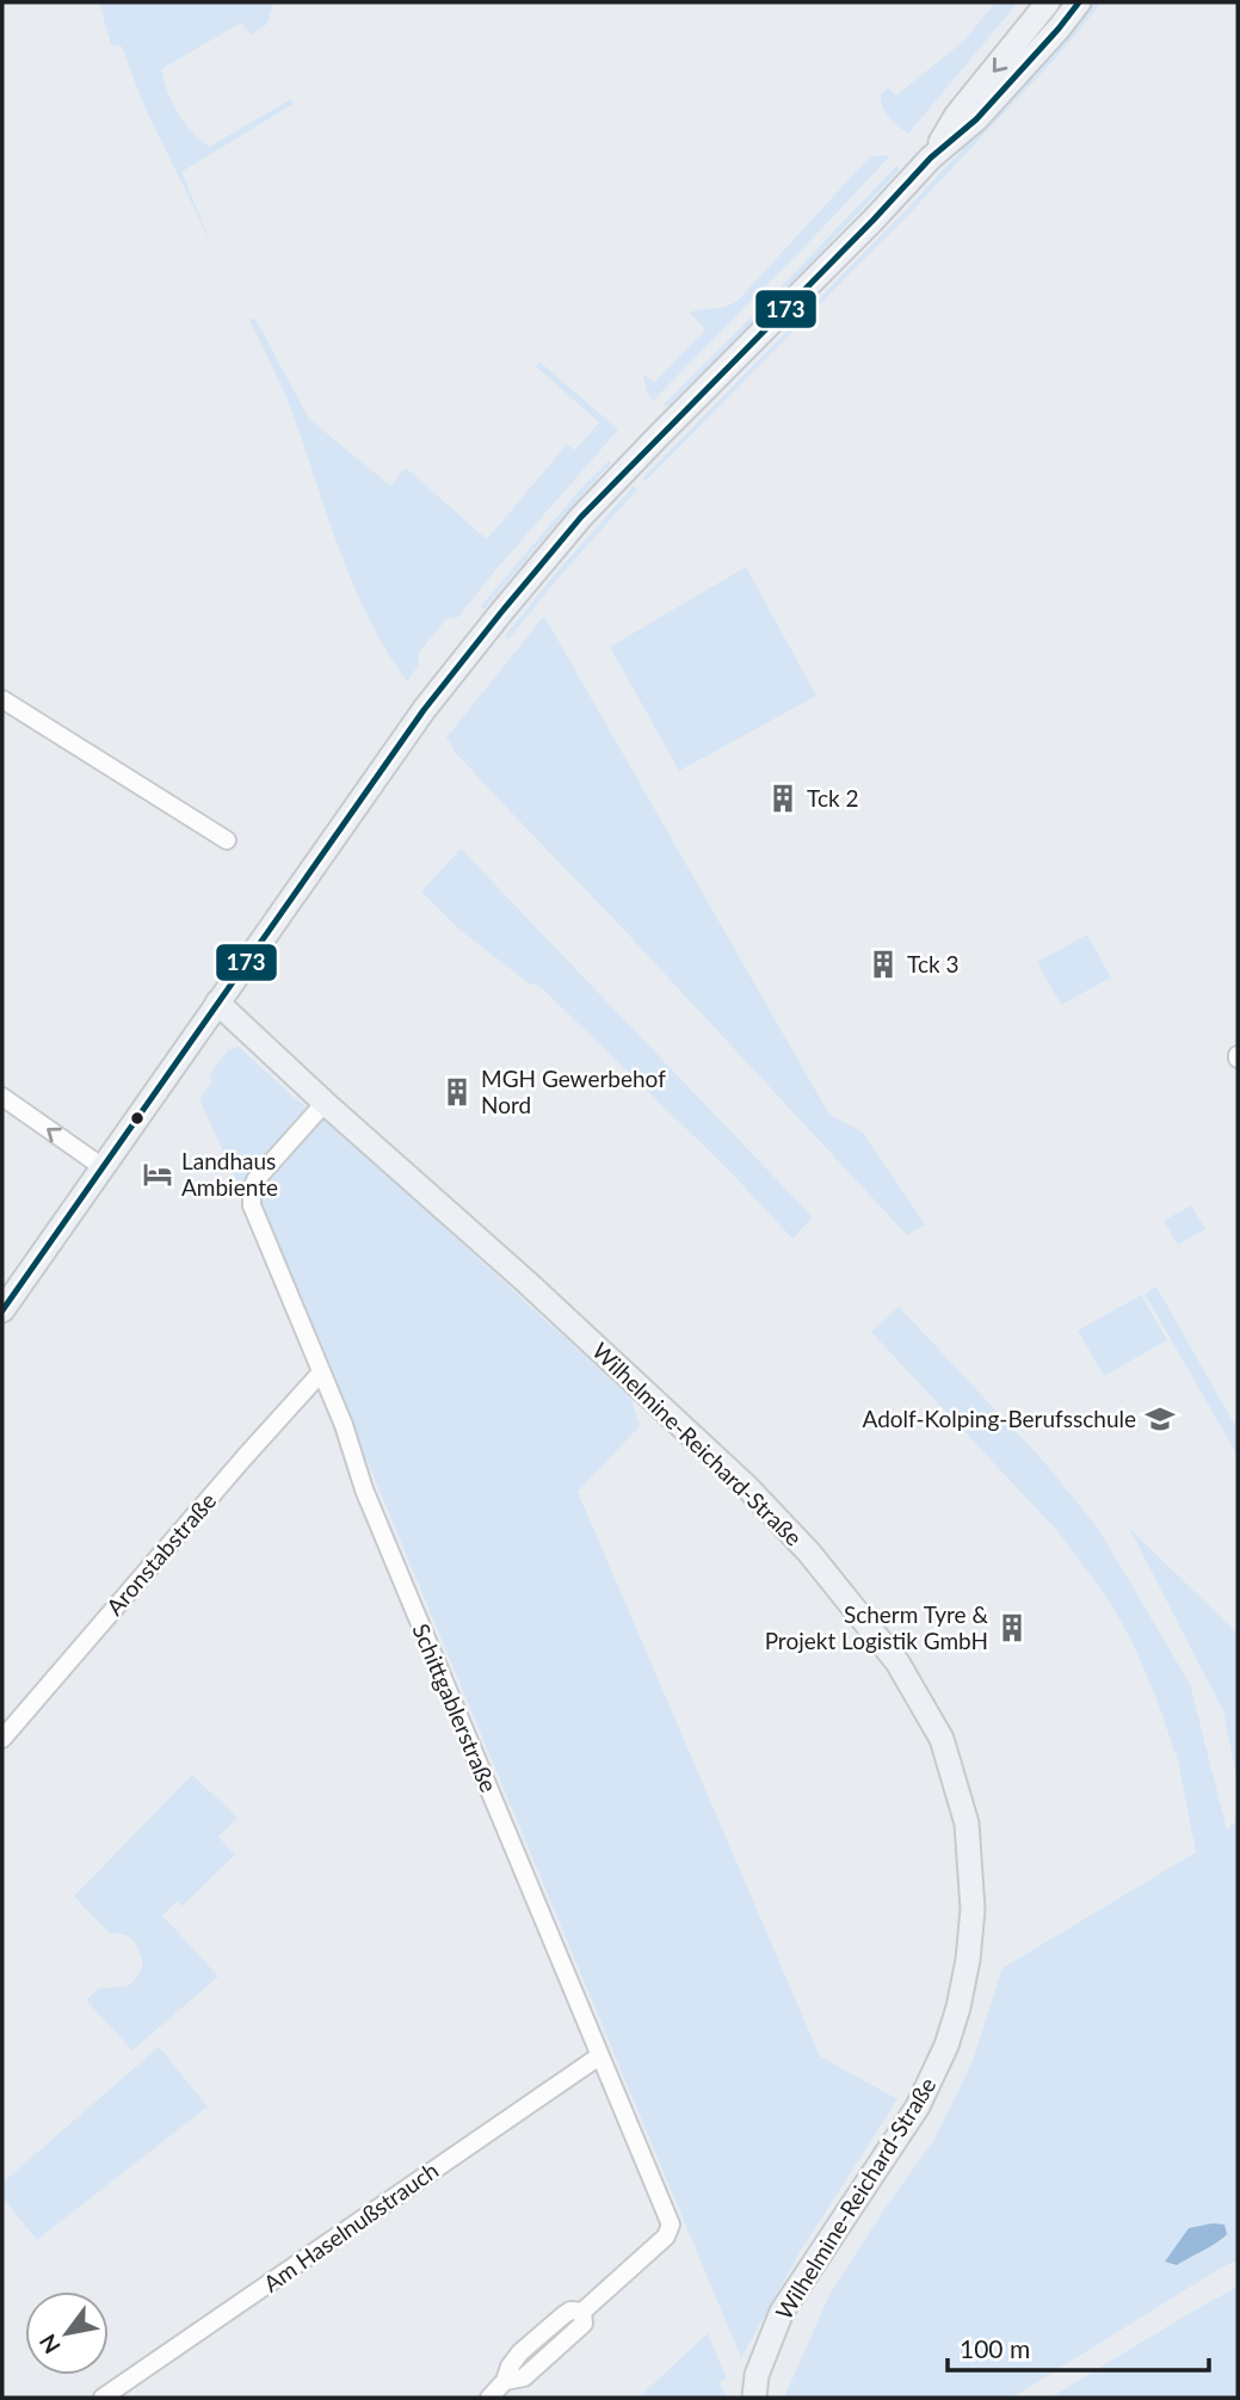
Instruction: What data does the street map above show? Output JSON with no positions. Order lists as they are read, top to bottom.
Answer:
{
  "streets": {
    "main road": ["Wilhelmine-Reichard-Straße"],
    "street": ["Aronstabstraße", "Schittgablerstraße", "Am Haselnußstrauch"]
  },
  "crossings": [
    ["Wilhelmine-Reichard-Straße", "Schittgablerstraße"],
    ["Aronstabstraße", "Schittgablerstraße"],
    ["Schittgablerstraße", "Am Haselnußstrauch"]
  ],
  "places": {
    "building": [
      "Tck 2",
      "Tck 3",
      "MGH Gewerbehof Nord",
      "Scherm Tyre & Projekt Logistik GmbH"
    ],
    "hotel": ["Landhaus Ambiente"],
    "school or university": ["Adolf-Kolping-Berufsschule"]
  },
  "lines": ["transit line 173"],
  "scale_bar": "100 m",
  "north": "bottom left"
}
